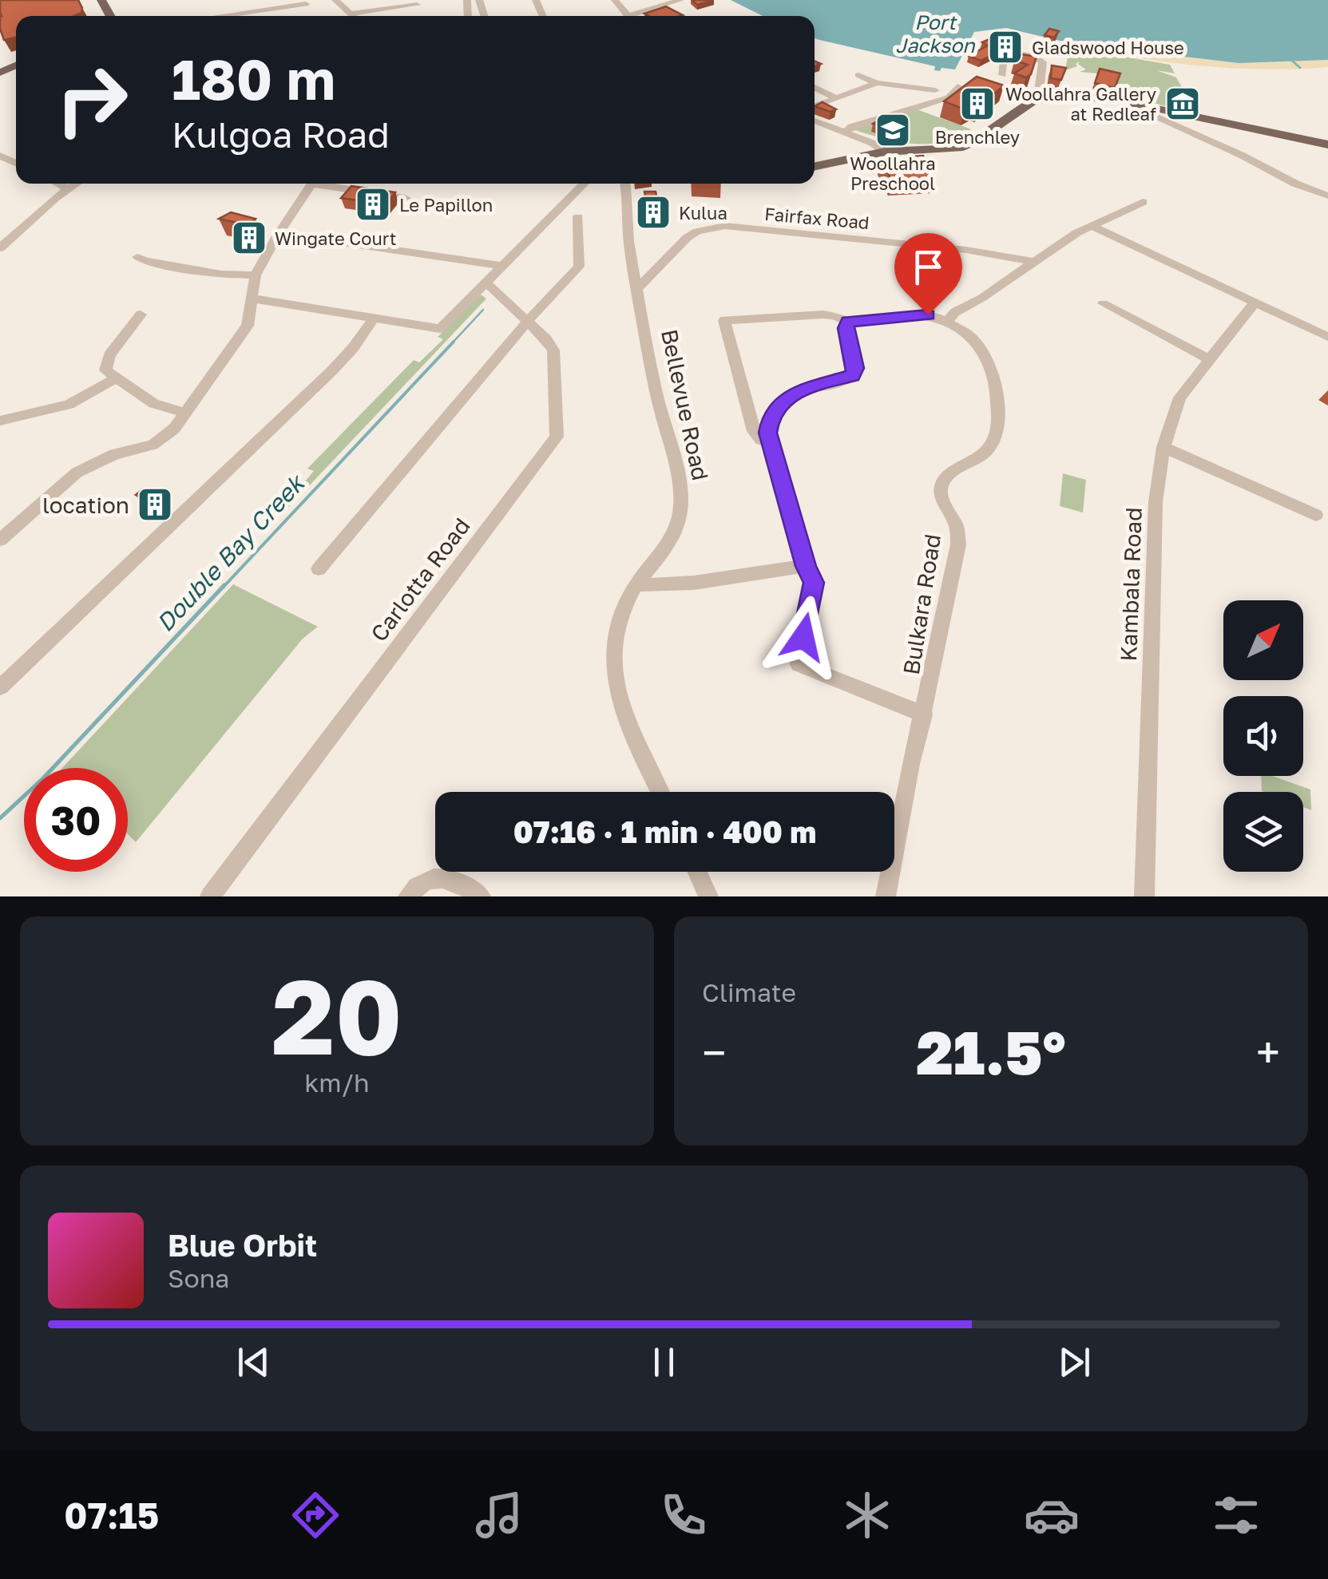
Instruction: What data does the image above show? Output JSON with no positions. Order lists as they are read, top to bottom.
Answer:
{
  "streets": {
    "street": [
      "Fairfax Road",
      "Bellevue Road",
      "Carlotta Road",
      "Kambala Road",
      "Bulkara Road"
    ]
  },
  "crossings": [
    ["Fairfax Road", "Bellevue Road"]
  ],
  "water": ["Port Jackson", "Double Bay Creek"],
  "places": {
    "building": [
      "Gladswood House",
      "Brenchley",
      "Le Papillon",
      "Kulua",
      "Wingate Court",
      "location"
    ],
    "museum": ["Woollahra Gallery at Redleaf"],
    "school or university": ["Woollahra Preschool"]
  },
  "north": "top right",
  "page": {
    "turn": ["180 m", "Kulgoa Road"],
    "limit": "30",
    "trip": "07:16 · 1 min · 400 m",
    "tile": [
      ["20", "km/h"],
      "Climate"
    ],
    "heat": ["−", "21.5°", "+"],
    "song": ["Blue Orbit", "Sona"],
    "tabs": "07:15"
  }
}
